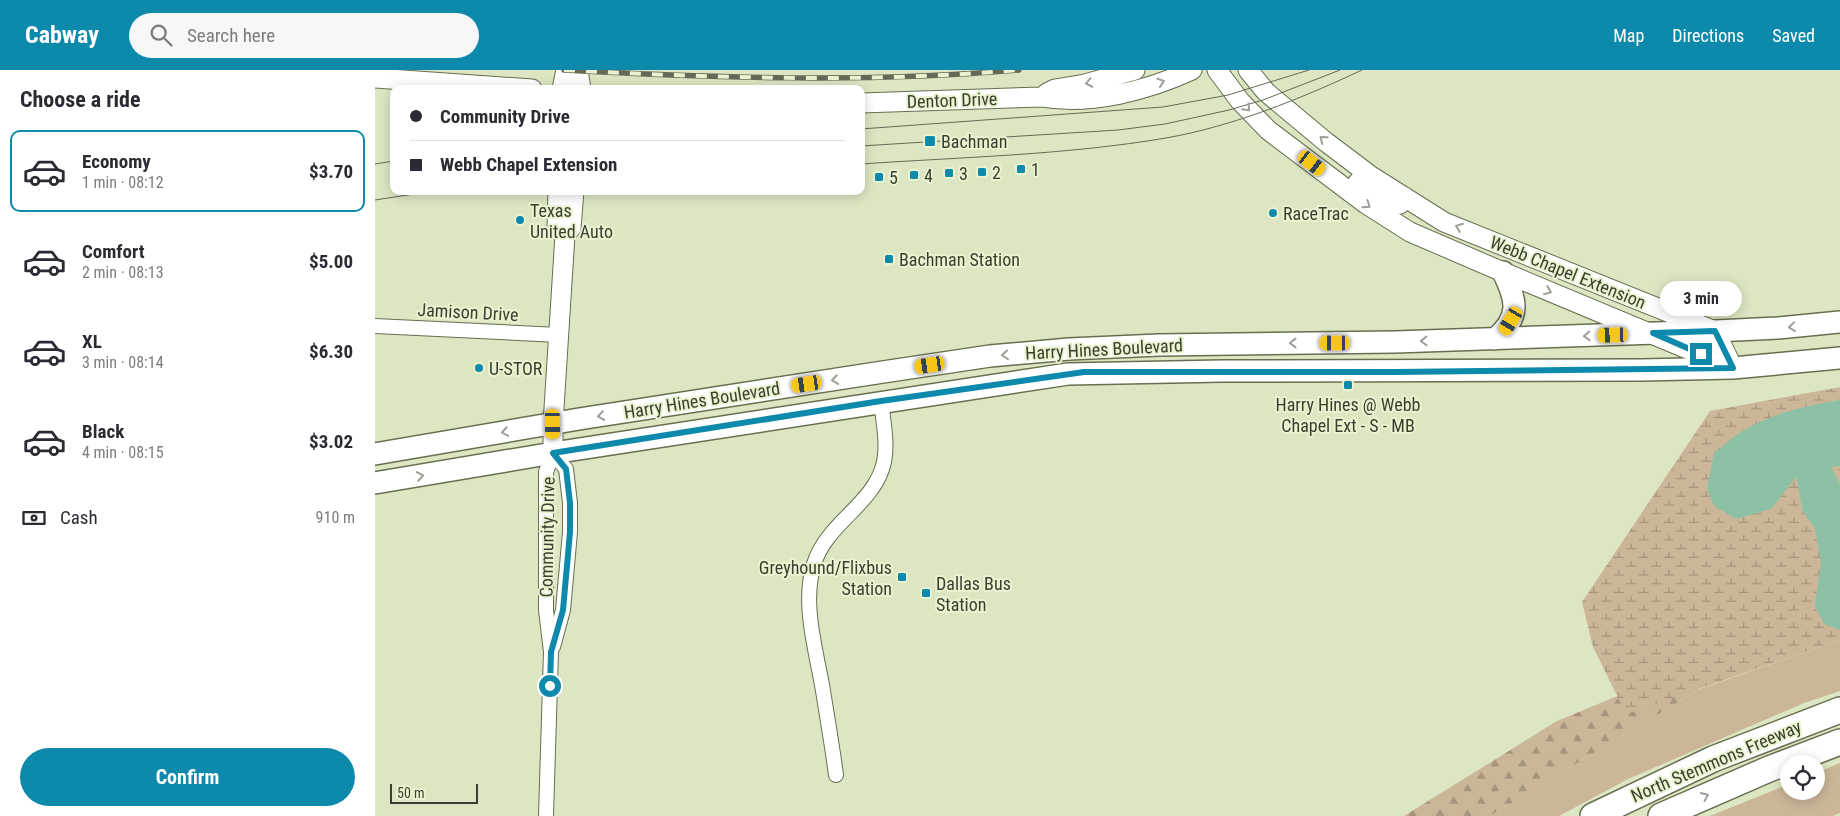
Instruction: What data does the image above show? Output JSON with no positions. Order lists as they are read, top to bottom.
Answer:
{
  "streets": {
    "highway": ["North Stemmons Freeway"],
    "main road": [
      "Denton Drive",
      "Webb Chapel Extension",
      "Harry Hines Boulevard",
      "Community Drive"
    ],
    "street": ["Jamison Drive"]
  },
  "crossings": [
    ["Webb Chapel Extension", "Harry Hines Boulevard"],
    ["Jamison Drive", "Community Drive"],
    ["Harry Hines Boulevard", "Community Drive"]
  ],
  "places": {
    "transit": [
      "Bachman",
      "1",
      "2",
      "3",
      "4",
      "5",
      "Bachman Station",
      "Harry Hines @ Webb Chapel Ext - S - MB",
      "Greyhound/Flixbus Station",
      "Dallas Bus Station"
    ],
    "other": ["RaceTrac", "Texas United Auto", "U-STOR"]
  },
  "scale_bar": "50 m",
  "page": {
    "header": "Cabway",
    "search": "Search here",
    "nav": ["Map", "Directions", "Saved"],
    "heading": "Choose a ride",
    "banner": ["Community Drive", "Webb Chapel Extension"],
    "list": [
      {
        "name": "Economy",
        "note": "1 min · 08:12",
        "value": "$3.70"
      },
      {
        "name": "Comfort",
        "note": "2 min · 08:13",
        "value": "$5.00"
      },
      {
        "name": "XL",
        "note": "3 min · 08:14",
        "value": "$6.30"
      },
      {
        "name": "Black",
        "note": "4 min · 08:15",
        "value": "$3.02"
      }
    ],
    "bubble": "3 min",
    "pay": ["Cash", "910 m"],
    "buttons": "Confirm",
    "scale": "50 m"
  }
}
